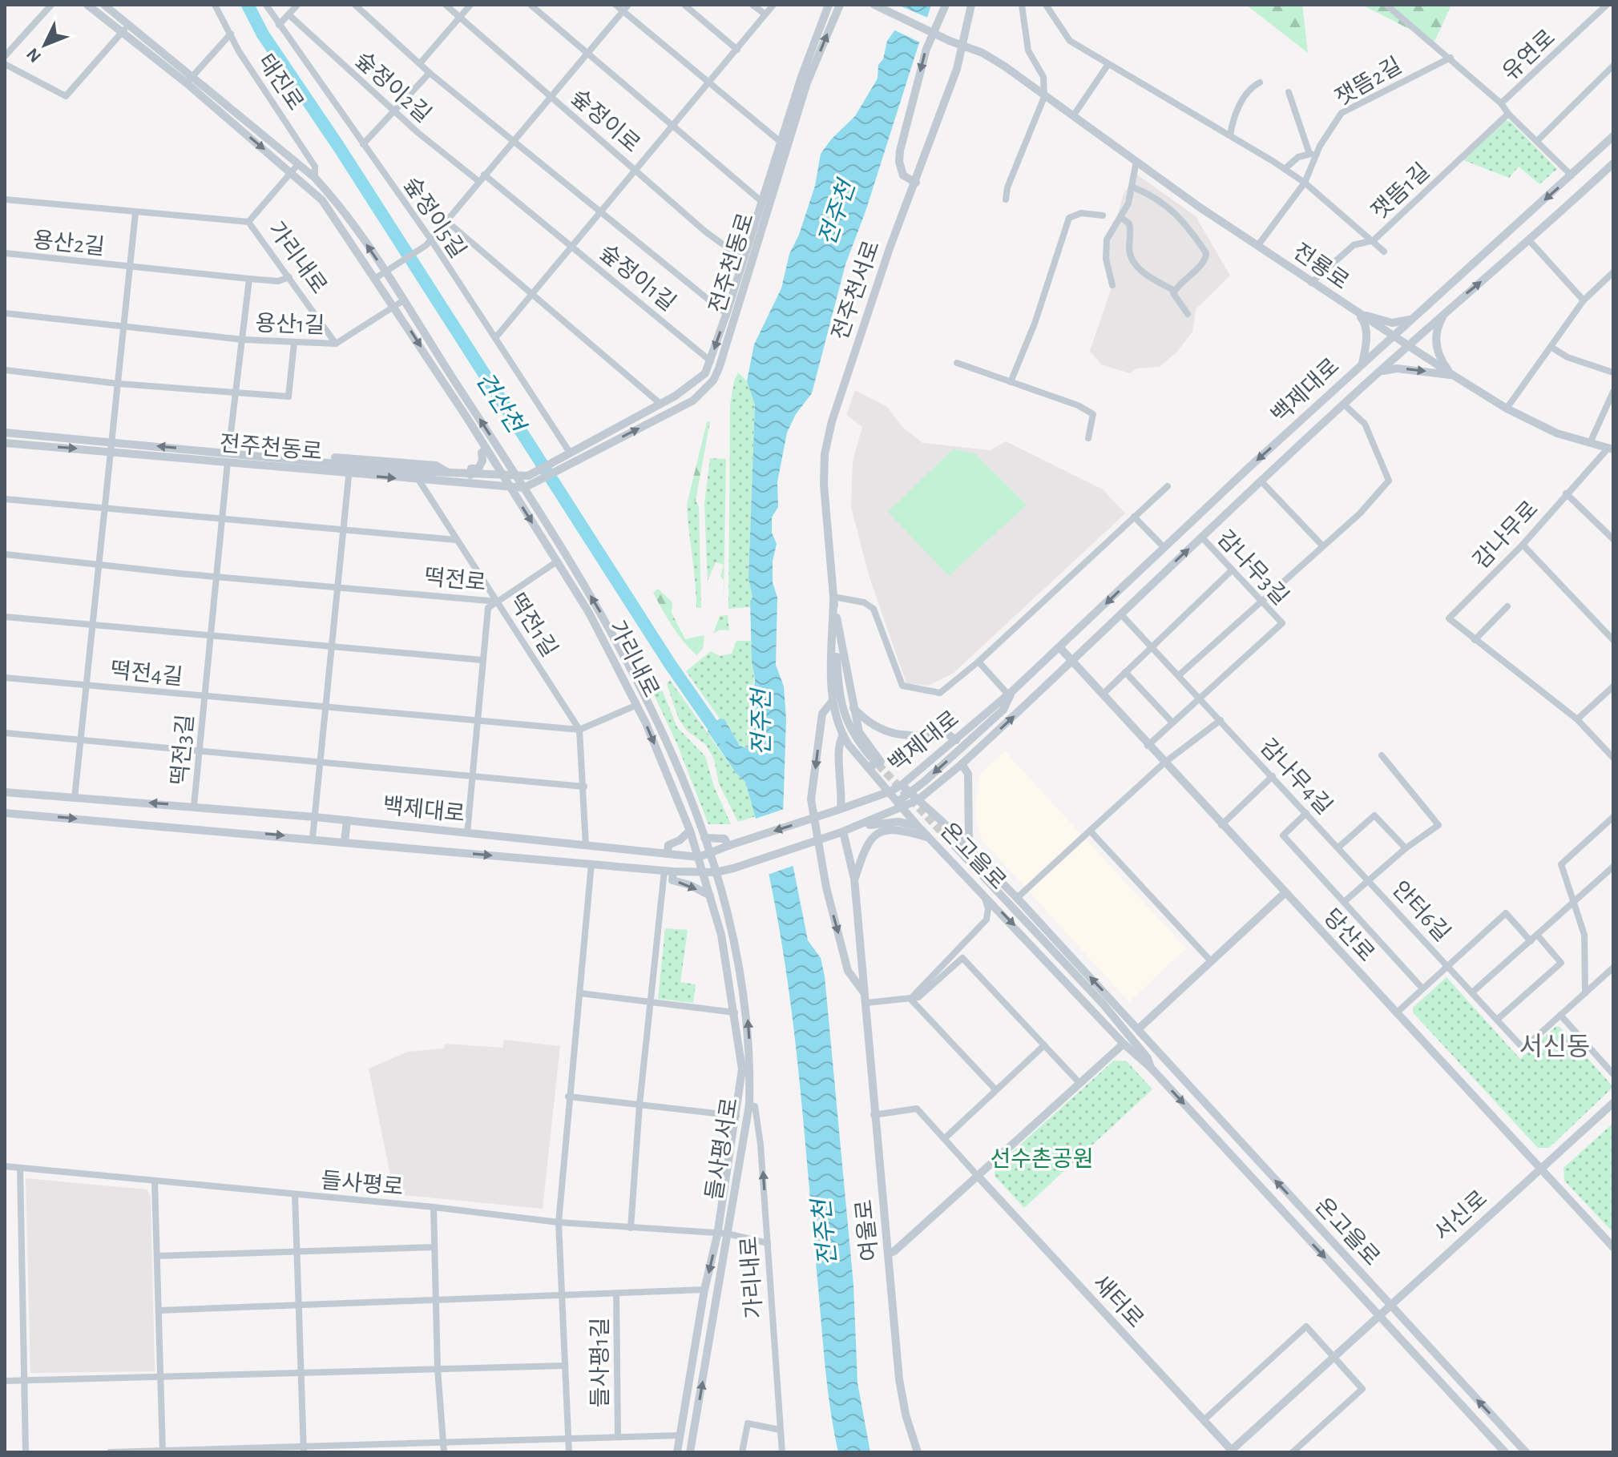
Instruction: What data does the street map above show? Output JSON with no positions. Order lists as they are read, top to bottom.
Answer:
{
  "streets": {
    "street": [
      "유연로",
      "잿뜸2길",
      "태진로",
      "숲정이2길",
      "숲정이로",
      "잿뜸1길",
      "숲정이5길",
      "용산2길",
      "가리내로",
      "전주천동로",
      "전룡로",
      "숲정이1길",
      "전주천서로",
      "용산1길",
      "백제대로",
      "감나무로",
      "감나무3길",
      "떡전로",
      "떡전1길",
      "떡전4길",
      "떡전3길",
      "감나무4길",
      "온고을로",
      "안터6길",
      "당산로",
      "들사평서로",
      "들사평로",
      "서신로",
      "여울로",
      "새터로",
      "들사평1길"
    ]
  },
  "crossings": [
    ["잿뜸2길", "전룡로"],
    ["태진로", "가리내로"],
    ["숲정이2길", "숲정이1길"],
    ["숲정이로", "전주천동로"],
    ["숲정이로", "숲정이1길"],
    ["잿뜸1길", "전룡로"],
    ["숲정이5길", "전주천동로"],
    ["숲정이5길", "숲정이1길"],
    ["용산2길", "가리내로"],
    ["용산2길", "전주천동로"],
    ["용산2길", "용산1길"],
    ["용산2길", "떡전4길"],
    ["가리내로", "전주천동로"],
    ["가리내로", "용산1길"],
    ["가리내로", "백제대로"],
    ["가리내로", "떡전로"],
    ["가리내로", "들사평서로"],
    ["전주천동로", "숲정이1길"],
    ["전주천동로", "용산1길"],
    ["전주천동로", "떡전1길"],
    ["전주천동로", "떡전4길"],
    ["전주천동로", "떡전3길"],
    ["전룡로", "전주천서로"],
    ["전룡로", "백제대로"],
    ["전룡로", "감나무로"],
    ["전주천서로", "온고을로"],
    ["백제대로", "감나무3길"],
    ["백제대로", "떡전1길"],
    ["백제대로", "떡전4길"],
    ["백제대로", "떡전3길"],
    ["백제대로", "감나무4길"],
    ["백제대로", "온고을로"],
    ["백제대로", "당산로"],
    ["백제대로", "들사평서로"],
    ["백제대로", "여울로"],
    ["백제대로", "들사평1길"],
    ["감나무3길", "감나무4길"],
    ["떡전로", "떡전1길"],
    ["떡전로", "떡전3길"],
    ["떡전4길", "떡전3길"],
    ["감나무4길", "안터6길"],
    ["온고을로", "서신로"],
    ["안터6길", "당산로"],
    ["당산로", "서신로"],
    ["들사평서로", "들사평로"],
    ["들사평로", "들사평1길"],
    ["서신로", "새터로"],
    ["여울로", "새터로"]
  ],
  "districts": ["서신동"],
  "water": ["전주천", "건산천"],
  "parks": ["선수촌공원"],
  "north": "bottom left"
}
